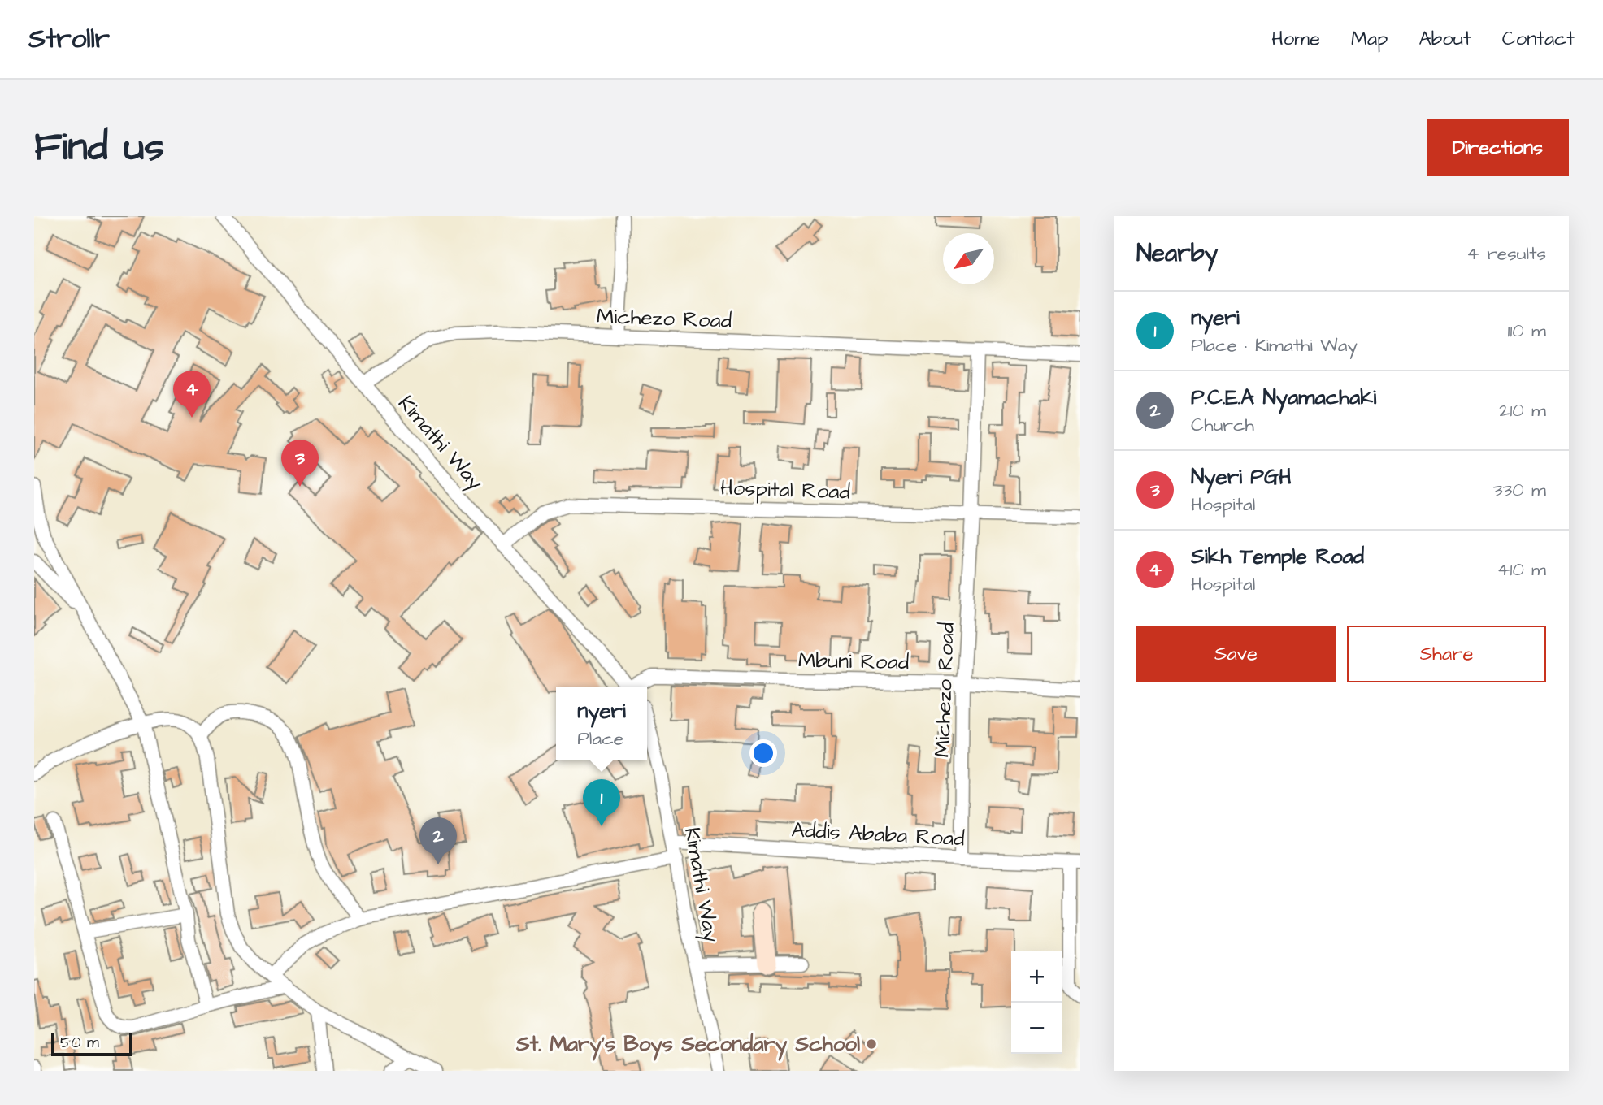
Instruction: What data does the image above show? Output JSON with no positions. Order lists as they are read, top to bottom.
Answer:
{
  "streets": {
    "street": [
      "Michezo Road",
      "Kimathi Way",
      "Hospital Road",
      "Mbuni Road",
      "Addis Ababa Road"
    ]
  },
  "crossings": [
    ["Michezo Road", "Kimathi Way"],
    ["Michezo Road", "Hospital Road"],
    ["Michezo Road", "Mbuni Road"],
    ["Michezo Road", "Addis Ababa Road"],
    ["Kimathi Way", "Hospital Road"],
    ["Kimathi Way", "Addis Ababa Road"]
  ],
  "places": ["St. Mary's Boys Secondary School"],
  "scale_bar": "50 m",
  "north": "bottom left",
  "page": {
    "header": "Strollr",
    "nav": [
      "Home",
      "Map",
      "About",
      "Contact"
    ],
    "buttons": [
      "Directions",
      ["Save", "Share"]
    ],
    "title": "Find us",
    "heading": ["Nearby", "4 results"],
    "list": [
      {
        "mark": "1",
        "name": "nyeri",
        "note": "Place · Kimathi Way",
        "value": "110 m"
      },
      {
        "mark": "2",
        "name": "P.C.E.A Nyamachaki",
        "note": "Church",
        "value": "210 m"
      },
      {
        "mark": "3",
        "name": "Nyeri PGH",
        "note": "Hospital",
        "value": "330 m"
      },
      {
        "mark": "4",
        "name": "Sikh Temple Road",
        "note": "Hospital",
        "value": "410 m"
      }
    ],
    "pins": [
      "4",
      "3",
      "1",
      "2"
    ],
    "popup": ["nyeri", "Place"],
    "map_buttons": ["+", "−"],
    "scale": "50 m"
  }
}
